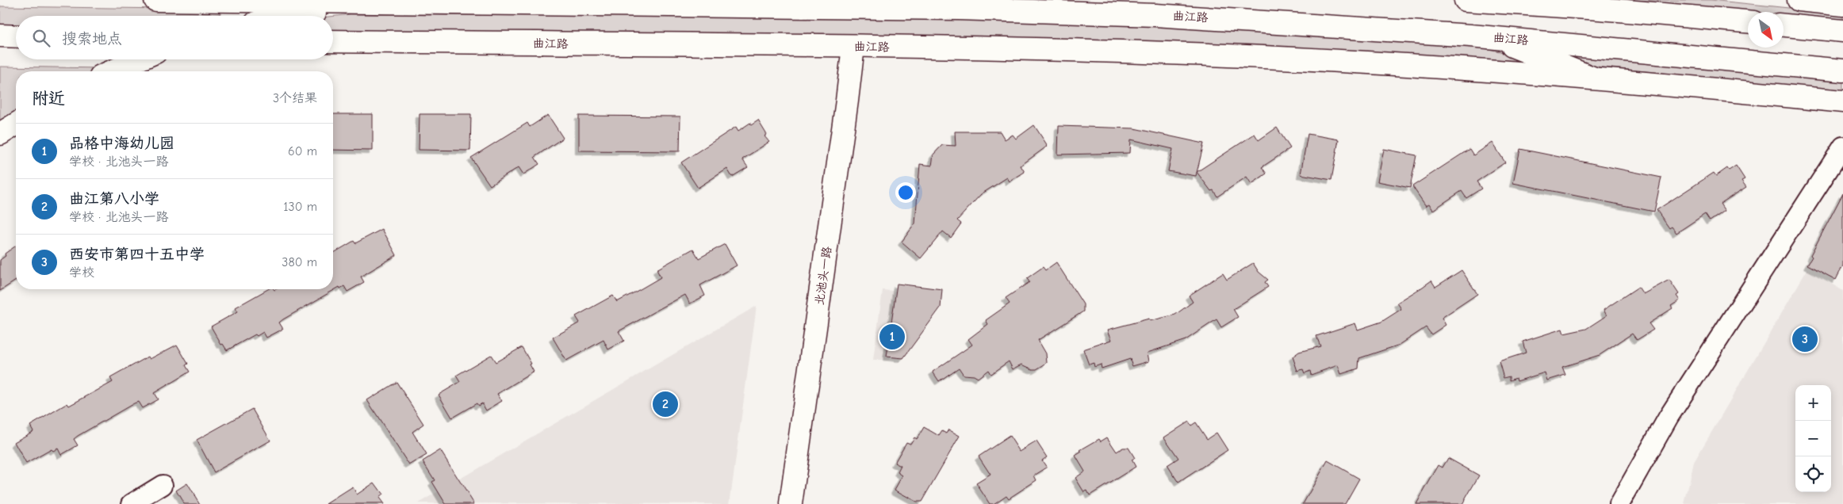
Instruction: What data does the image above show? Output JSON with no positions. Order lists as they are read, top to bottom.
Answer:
{
  "streets": {
    "main road": ["曲江路", "北池头一路"]
  },
  "crossings": [
    ["曲江路", "北池头一路"]
  ],
  "north": "bottom right",
  "page": {
    "search": "搜索地点",
    "heading": ["附近", "3个结果"],
    "list": [
      {
        "mark": "1",
        "name": "品格中海幼儿园",
        "note": "学校 · 北池头一路",
        "value": "60 m"
      },
      {
        "mark": "2",
        "name": "曲江第八小学",
        "note": "学校 · 北池头一路",
        "value": "130 m"
      },
      {
        "mark": "3",
        "name": "西安市第四十五中学",
        "note": "学校",
        "value": "380 m"
      }
    ],
    "pins": ["1", "3", "2"],
    "map_buttons": ["+", "−"]
  }
}
